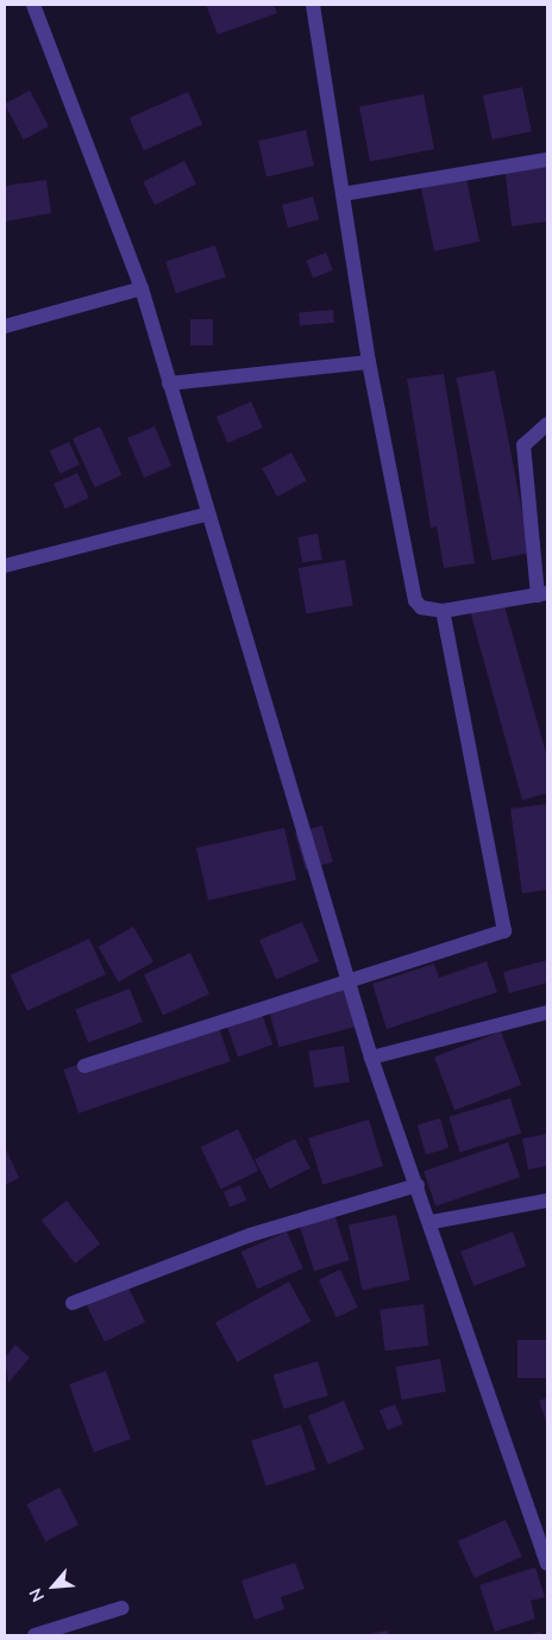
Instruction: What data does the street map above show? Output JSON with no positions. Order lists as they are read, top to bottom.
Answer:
{
  "north": "bottom left"
}
